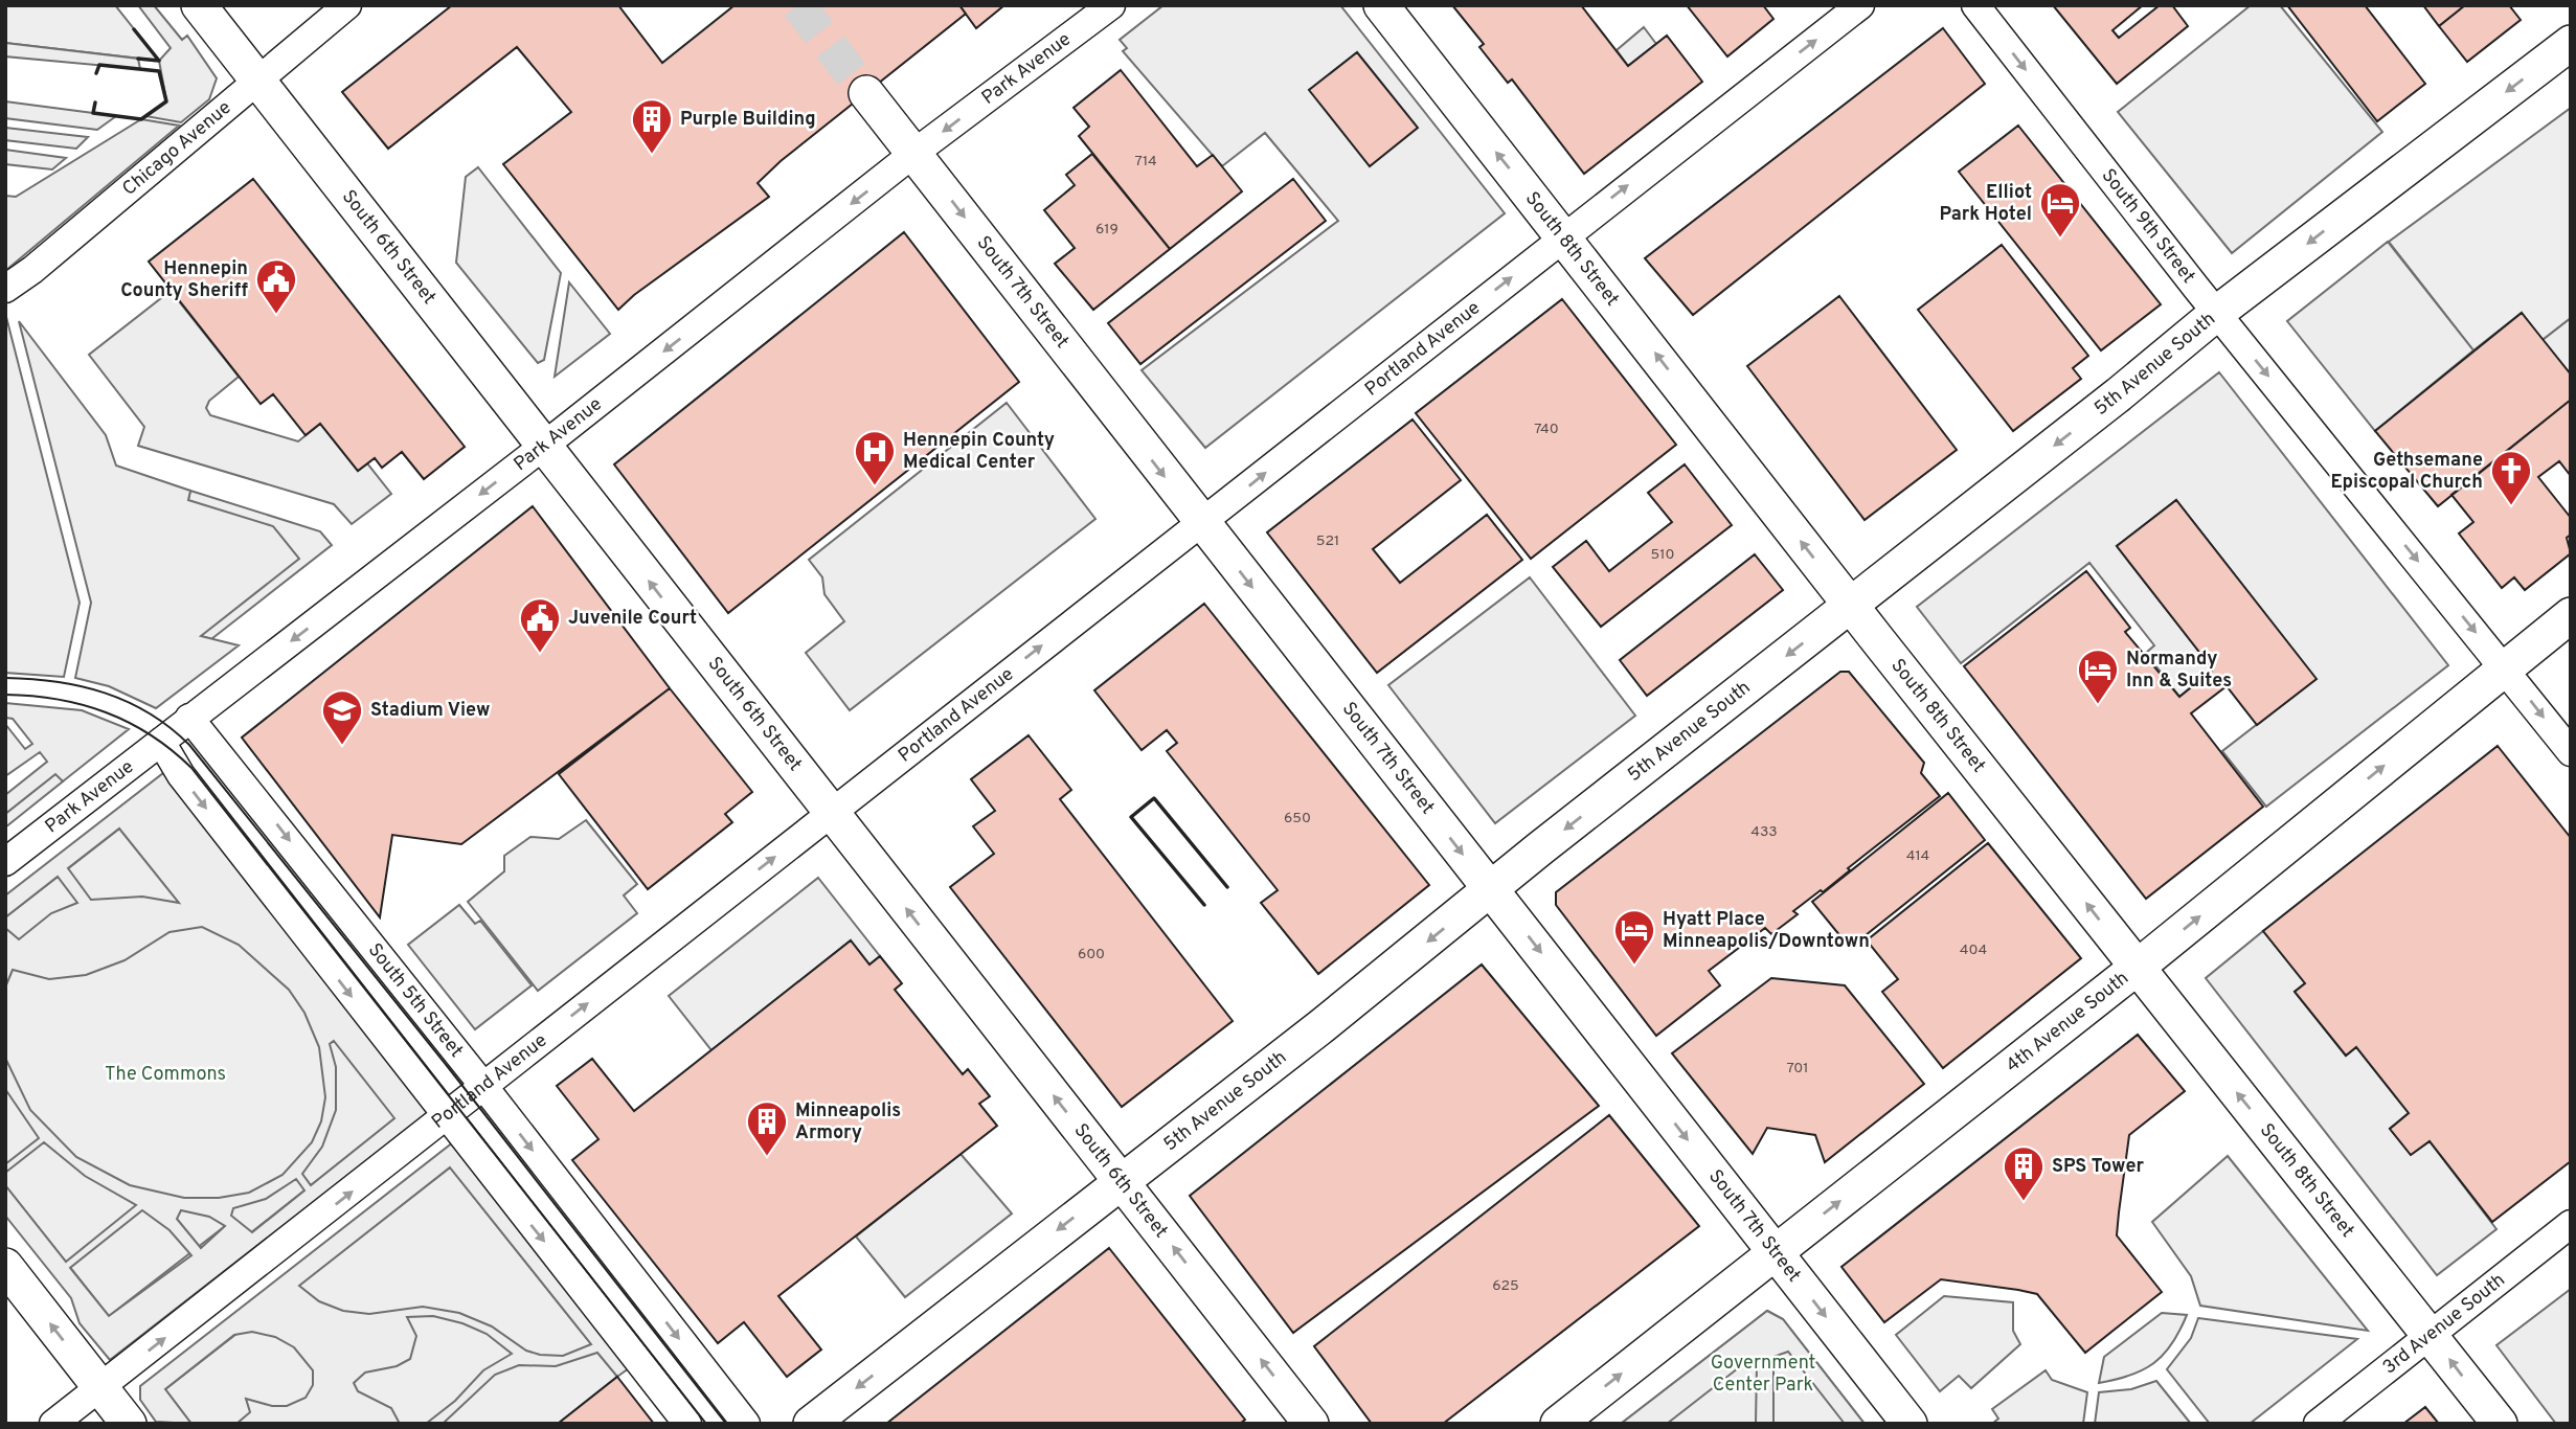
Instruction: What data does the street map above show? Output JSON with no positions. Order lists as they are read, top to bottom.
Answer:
{
  "streets": {
    "main road": [
      "South 6th Street",
      "South 8th Street",
      "South 7th Street",
      "5th Avenue South",
      "4th Avenue South"
    ],
    "street": [
      "Park Avenue",
      "Chicago Avenue",
      "South 9th Street",
      "Portland Avenue",
      "South 5th Street",
      "3rd Avenue South"
    ]
  },
  "crossings": [
    ["Park Avenue", "South 6th Street"],
    ["Park Avenue", "South 7th Street"],
    ["Park Avenue", "South 5th Street"],
    ["Chicago Avenue", "South 6th Street"],
    ["South 9th Street", "5th Avenue South"],
    ["South 9th Street", "4th Avenue South"],
    ["South 6th Street", "Portland Avenue"],
    ["South 6th Street", "5th Avenue South"],
    ["South 8th Street", "Portland Avenue"],
    ["South 8th Street", "5th Avenue South"],
    ["South 8th Street", "4th Avenue South"],
    ["South 8th Street", "3rd Avenue South"],
    ["South 7th Street", "Portland Avenue"],
    ["South 7th Street", "5th Avenue South"],
    ["South 7th Street", "4th Avenue South"],
    ["Portland Avenue", "South 5th Street"]
  ],
  "one_way": [
    "Park Avenue",
    "South 9th Street",
    "South 6th Street",
    "South 8th Street",
    "South 7th Street",
    "Portland Avenue",
    "5th Avenue South",
    "4th Avenue South"
  ],
  "parks": ["The Commons", "Government Center Park"],
  "places": {
    "building": ["Purple Building", "Minneapolis Armory", "SPS Tower"],
    "hotel": ["Elliot Park Hotel", "Normandy Inn & Suites", "Hyatt Place Minneapolis/Downtown"],
    "public building": ["Hennepin County Sheriff", "Juvenile Court"],
    "hospital": ["Hennepin County Medical Center"],
    "church": ["Gethsemane Episcopal Church"],
    "school or university": ["Stadium View"]
  },
  "house_numbers": [
    "714",
    "619",
    "740",
    "521",
    "510",
    "650",
    "433",
    "414",
    "404",
    "600",
    "701",
    "625"
  ]
}
